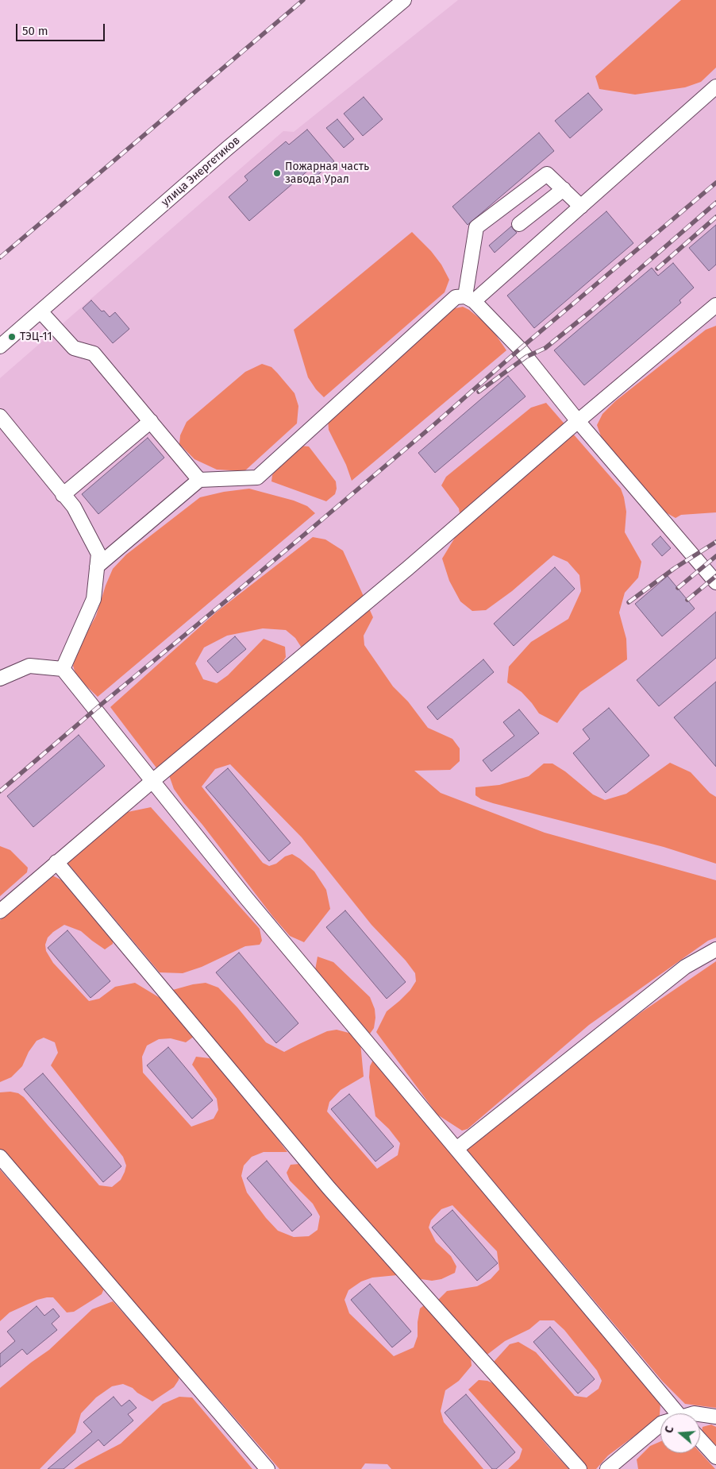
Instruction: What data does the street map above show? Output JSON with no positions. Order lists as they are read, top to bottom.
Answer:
{
  "streets": {
    "street": ["улица Энергетиков"]
  },
  "places": ["Пожарная часть завода Урал", "ТЭЦ-11"],
  "scale_bar": "50 m",
  "north": "left"
}
